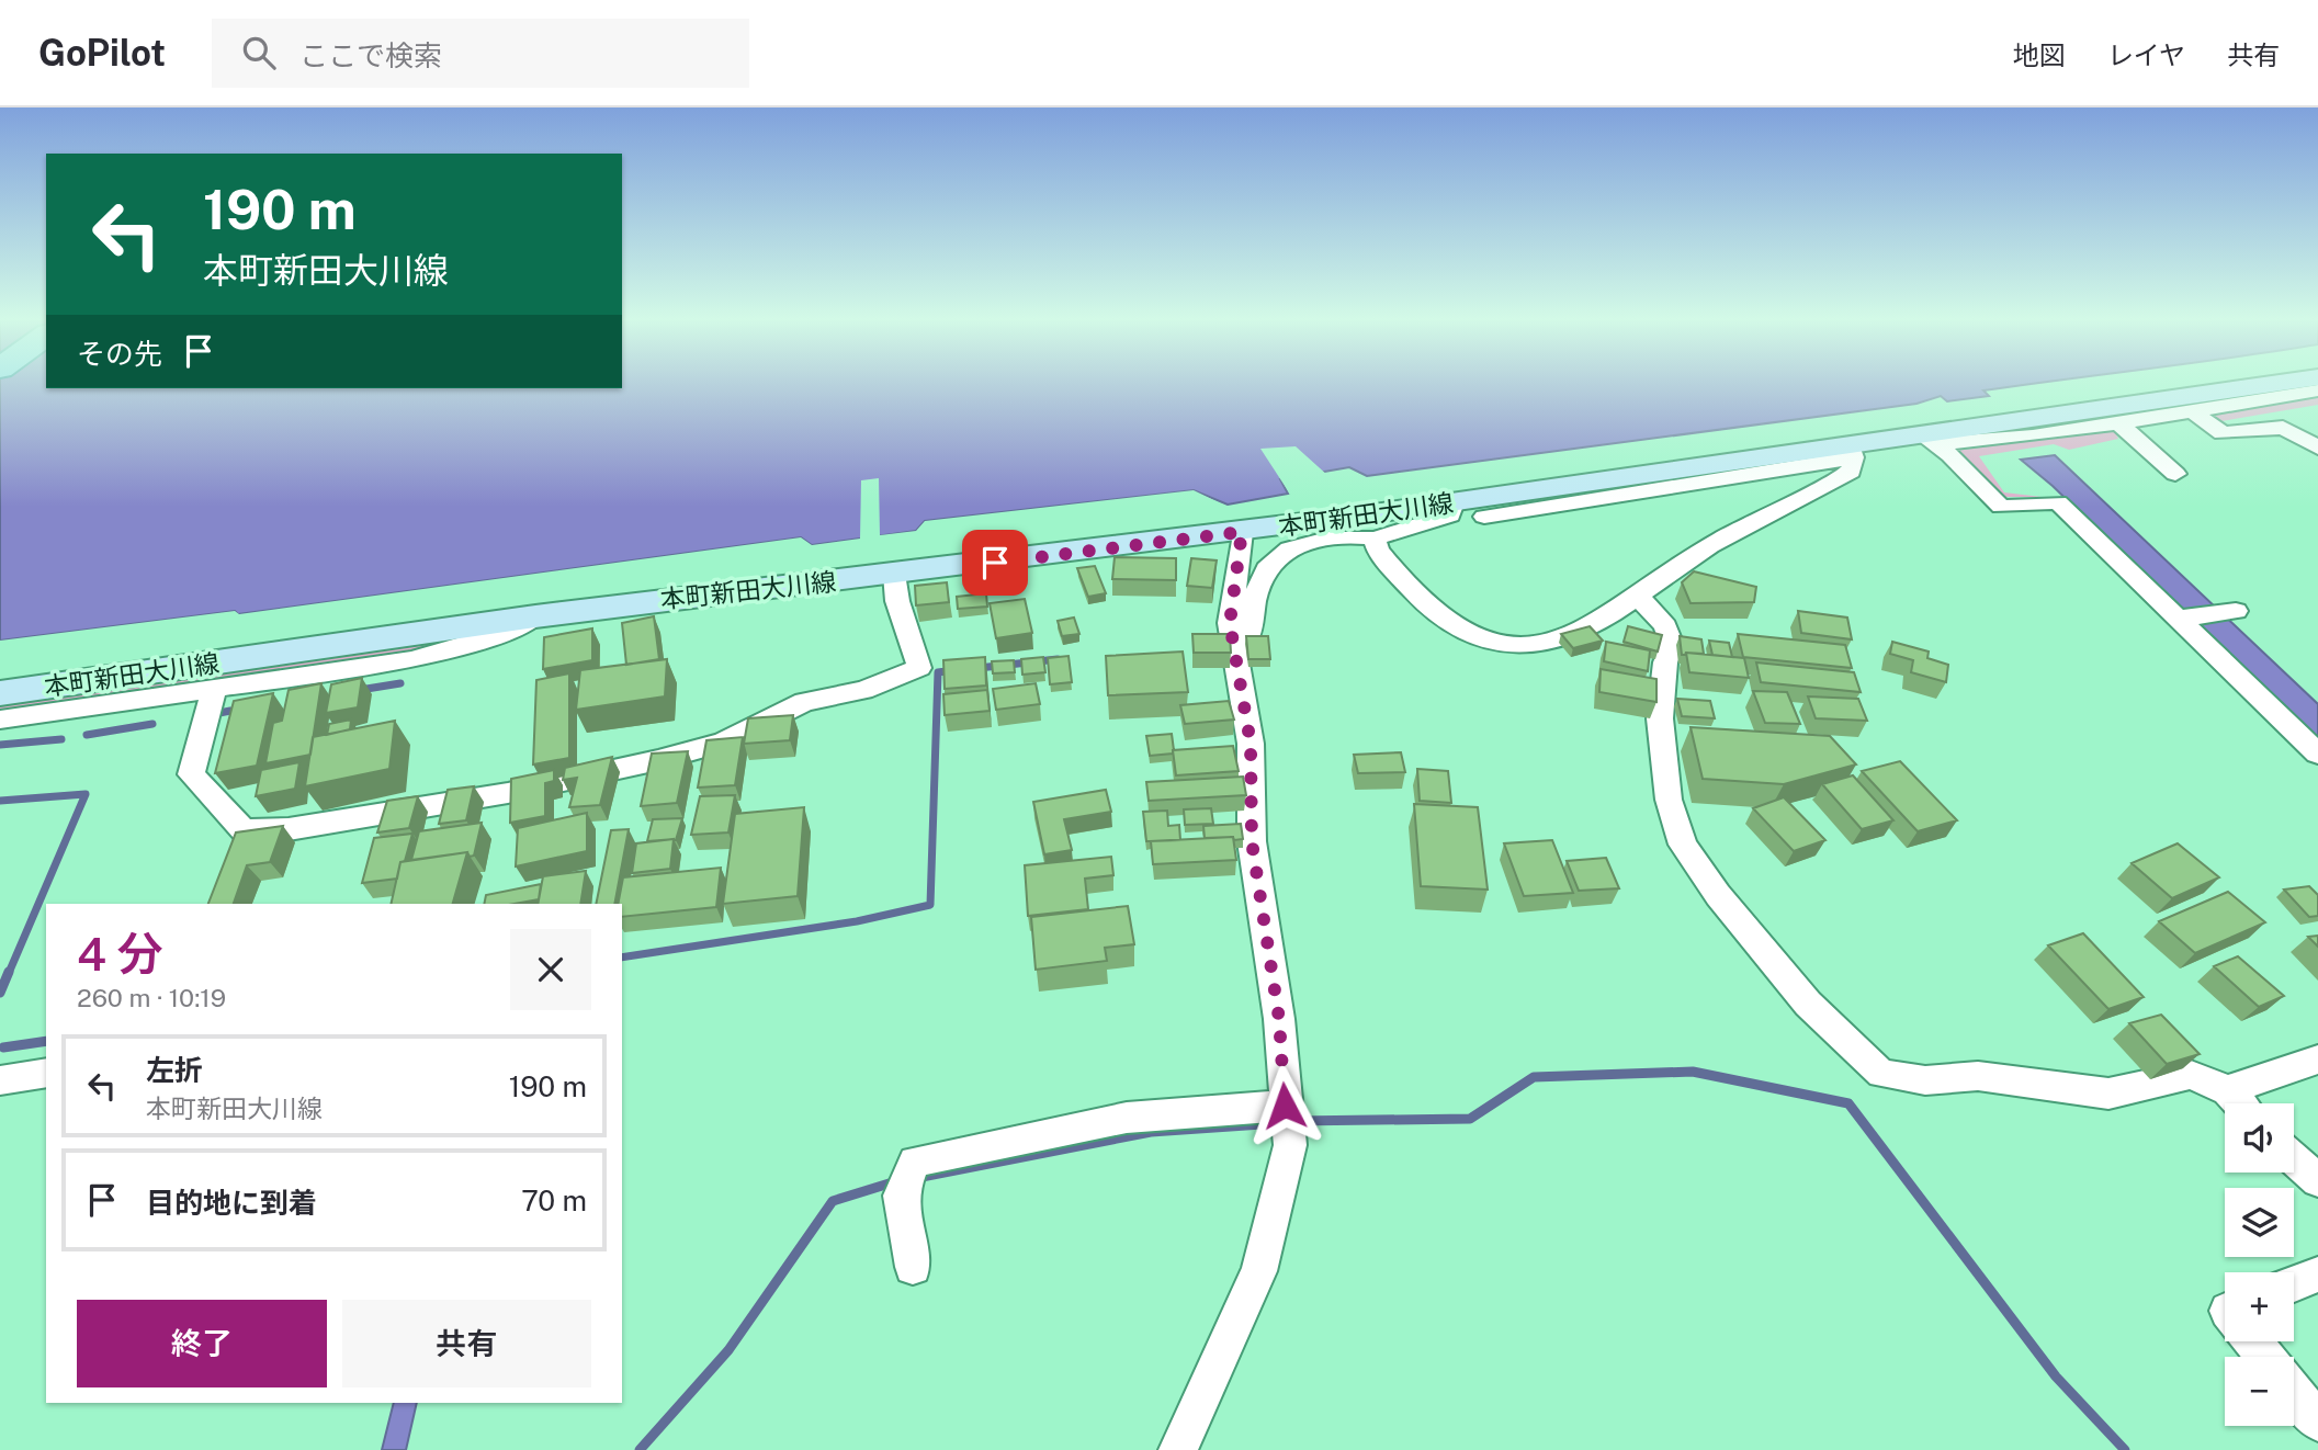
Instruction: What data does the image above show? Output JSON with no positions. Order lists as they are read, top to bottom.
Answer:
{
  "streets": {
    "main road": ["本町新田大川線"]
  },
  "page": {
    "header": "GoPilot",
    "search": "ここで検索",
    "nav": ["地図", "レイヤ", "共有"],
    "turn": ["190 m", "本町新田大川線"],
    "then": "その先",
    "heading": ["4 分", "260 m · 10:19"],
    "list": [
      {
        "name": "左折",
        "note": "本町新田大川線",
        "value": "190 m"
      },
      {
        "name": "目的地に到着",
        "value": "70 m"
      }
    ],
    "map_buttons": ["+", "−"],
    "buttons": ["終了", "共有"]
  }
}
